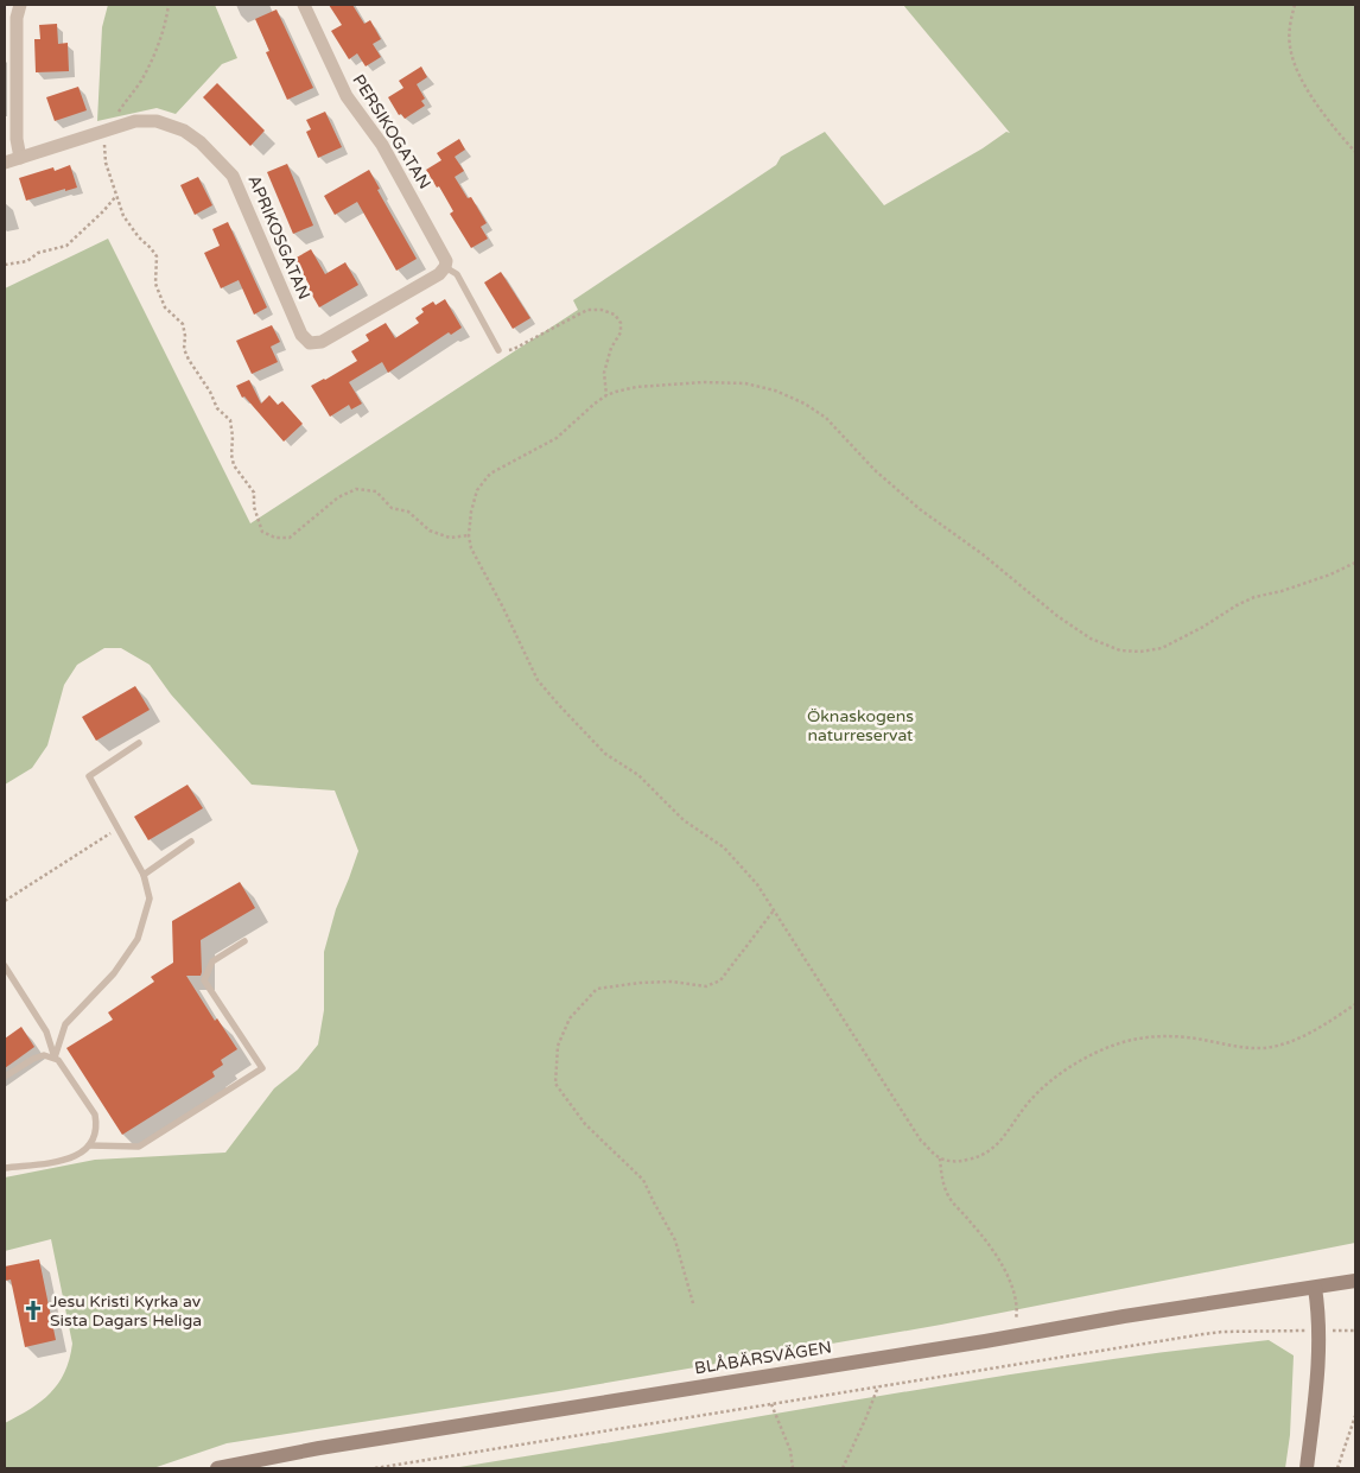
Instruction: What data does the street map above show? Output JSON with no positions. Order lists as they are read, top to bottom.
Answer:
{
  "streets": {
    "street": ["PERSIKOGATAN", "APRIKOSGATAN", "BLÅBÄRSVÄGEN"]
  },
  "crossings": [
    ["PERSIKOGATAN", "APRIKOSGATAN"]
  ],
  "parks": ["Öknaskogens naturreservat"],
  "places": {
    "church": ["Jesu Kristi Kyrka av Sista Dagars Heliga"]
  }
}
